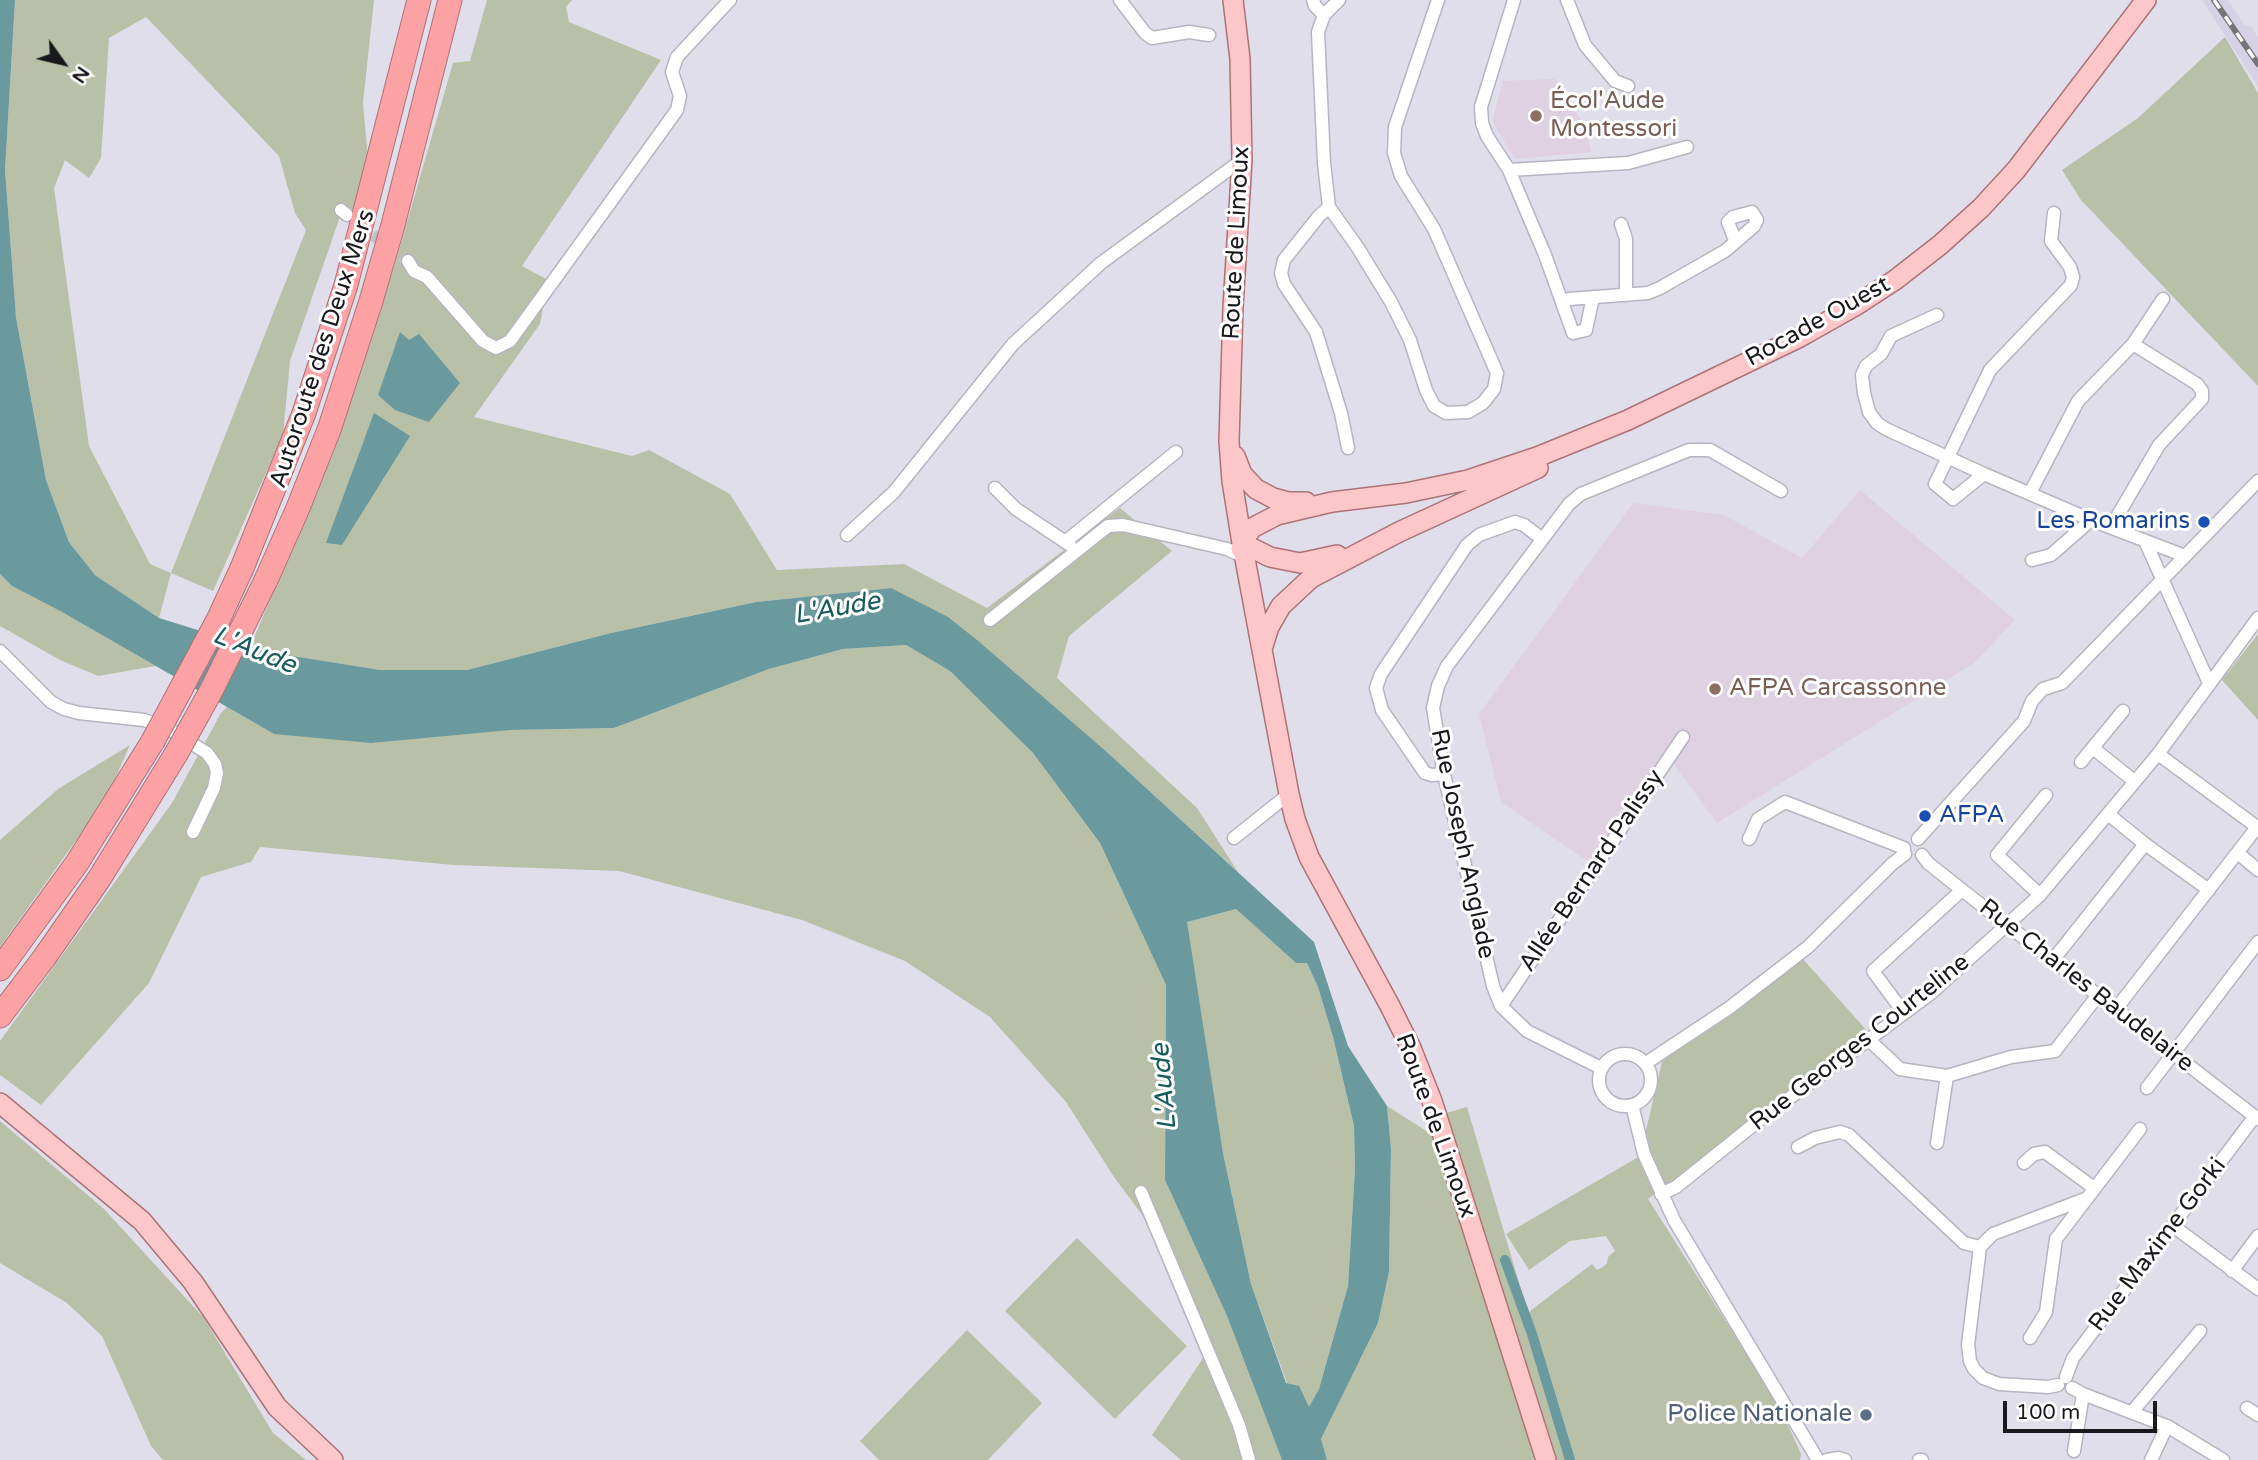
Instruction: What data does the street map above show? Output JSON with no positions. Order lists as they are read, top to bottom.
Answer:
{
  "streets": {
    "highway": ["Autoroute des Deux Mers"],
    "main road": ["Route de Limoux", "Rocade Ouest"],
    "street": [
      "Rue Joseph Anglade",
      "Allée Bernard Palissy",
      "Rue Charles Baudelaire",
      "Rue Georges Courteline",
      "Rue Maxime Gorki"
    ]
  },
  "crossings": [
    ["Route de Limoux", "Rocade Ouest"],
    ["Rue Joseph Anglade", "Allée Bernard Palissy"],
    ["Rue Charles Baudelaire", "Rue Georges Courteline"],
    ["Rue Charles Baudelaire", "Rue Maxime Gorki"]
  ],
  "water": ["L'Aude"],
  "places": [
    "Écol'Aude Montessori",
    "Les Romarins",
    "AFPA Carcassonne",
    "AFPA",
    "Police Nationale"
  ],
  "scale_bar": "100 m",
  "north": "bottom right"
}
